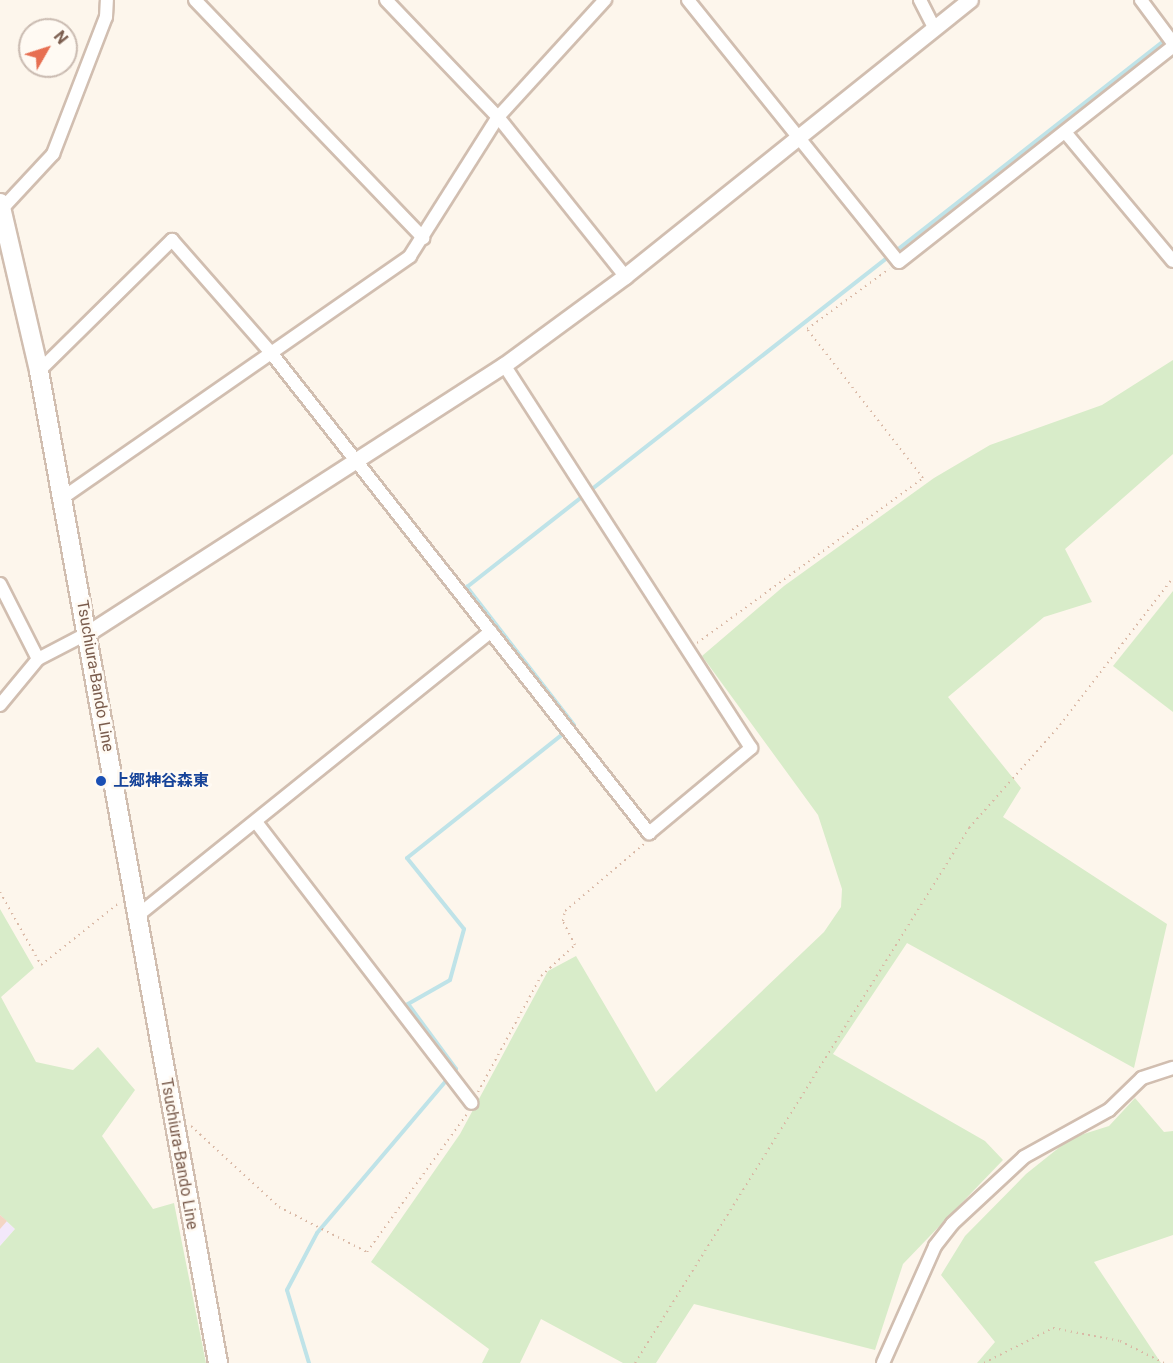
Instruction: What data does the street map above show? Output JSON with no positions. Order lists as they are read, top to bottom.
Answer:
{
  "streets": {
    "main road": ["Tsuchiura-Bando Line"]
  },
  "places": ["上郷神谷森東"],
  "north": "top right"
}
